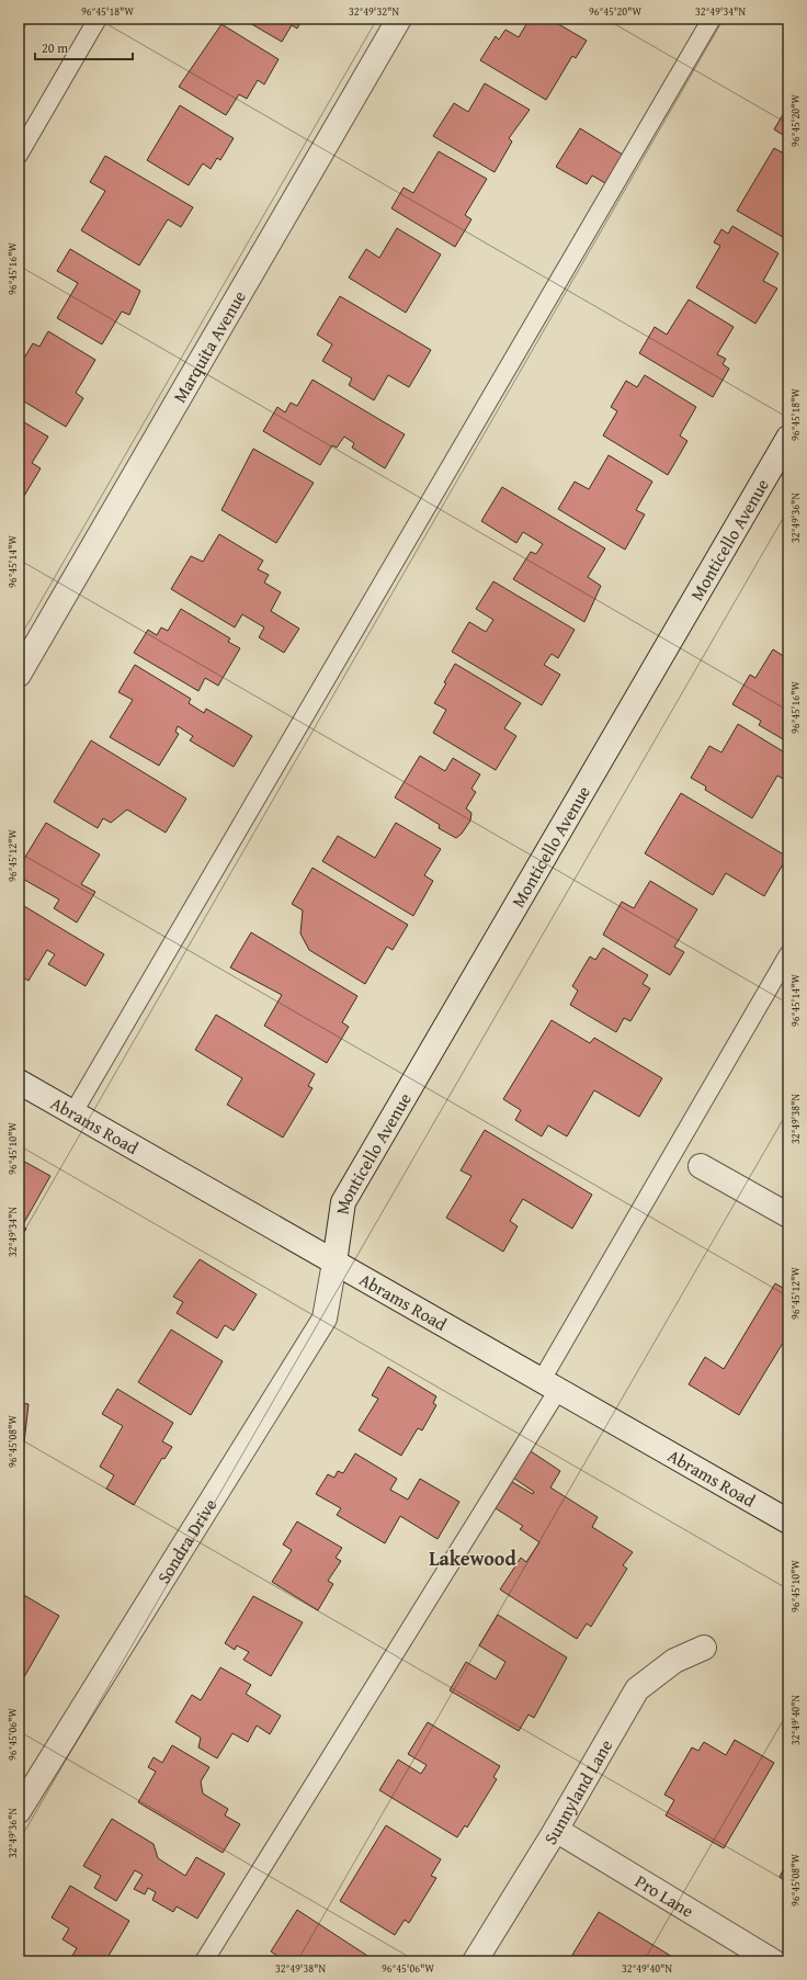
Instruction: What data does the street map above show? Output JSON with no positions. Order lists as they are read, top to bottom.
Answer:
{
  "streets": {
    "street": [
      "Marquita Avenue",
      "Monticello Avenue",
      "Abrams Road",
      "Sondra Drive",
      "Sunnyland Lane",
      "Pro Lane"
    ]
  },
  "crossings": [
    ["Monticello Avenue", "Abrams Road"],
    ["Monticello Avenue", "Sondra Drive"],
    ["Abrams Road", "Sondra Drive"],
    ["Sunnyland Lane", "Pro Lane"]
  ],
  "districts": ["Lakewood"],
  "scale_bar": "20 m",
  "coordinates": [
    "96°45'18\"W",
    "32°49'32\"N",
    "96°45'20\"W",
    "32°49'34\"N",
    "96°45'16\"W",
    "32°49'36\"N",
    "96°45'14\"W",
    "96°45'12\"W",
    "32°49'38\"N",
    "96°45'10\"W",
    "96°45'08\"W",
    "32°49'40\"N",
    "96°45'06\"W"
  ]
}
